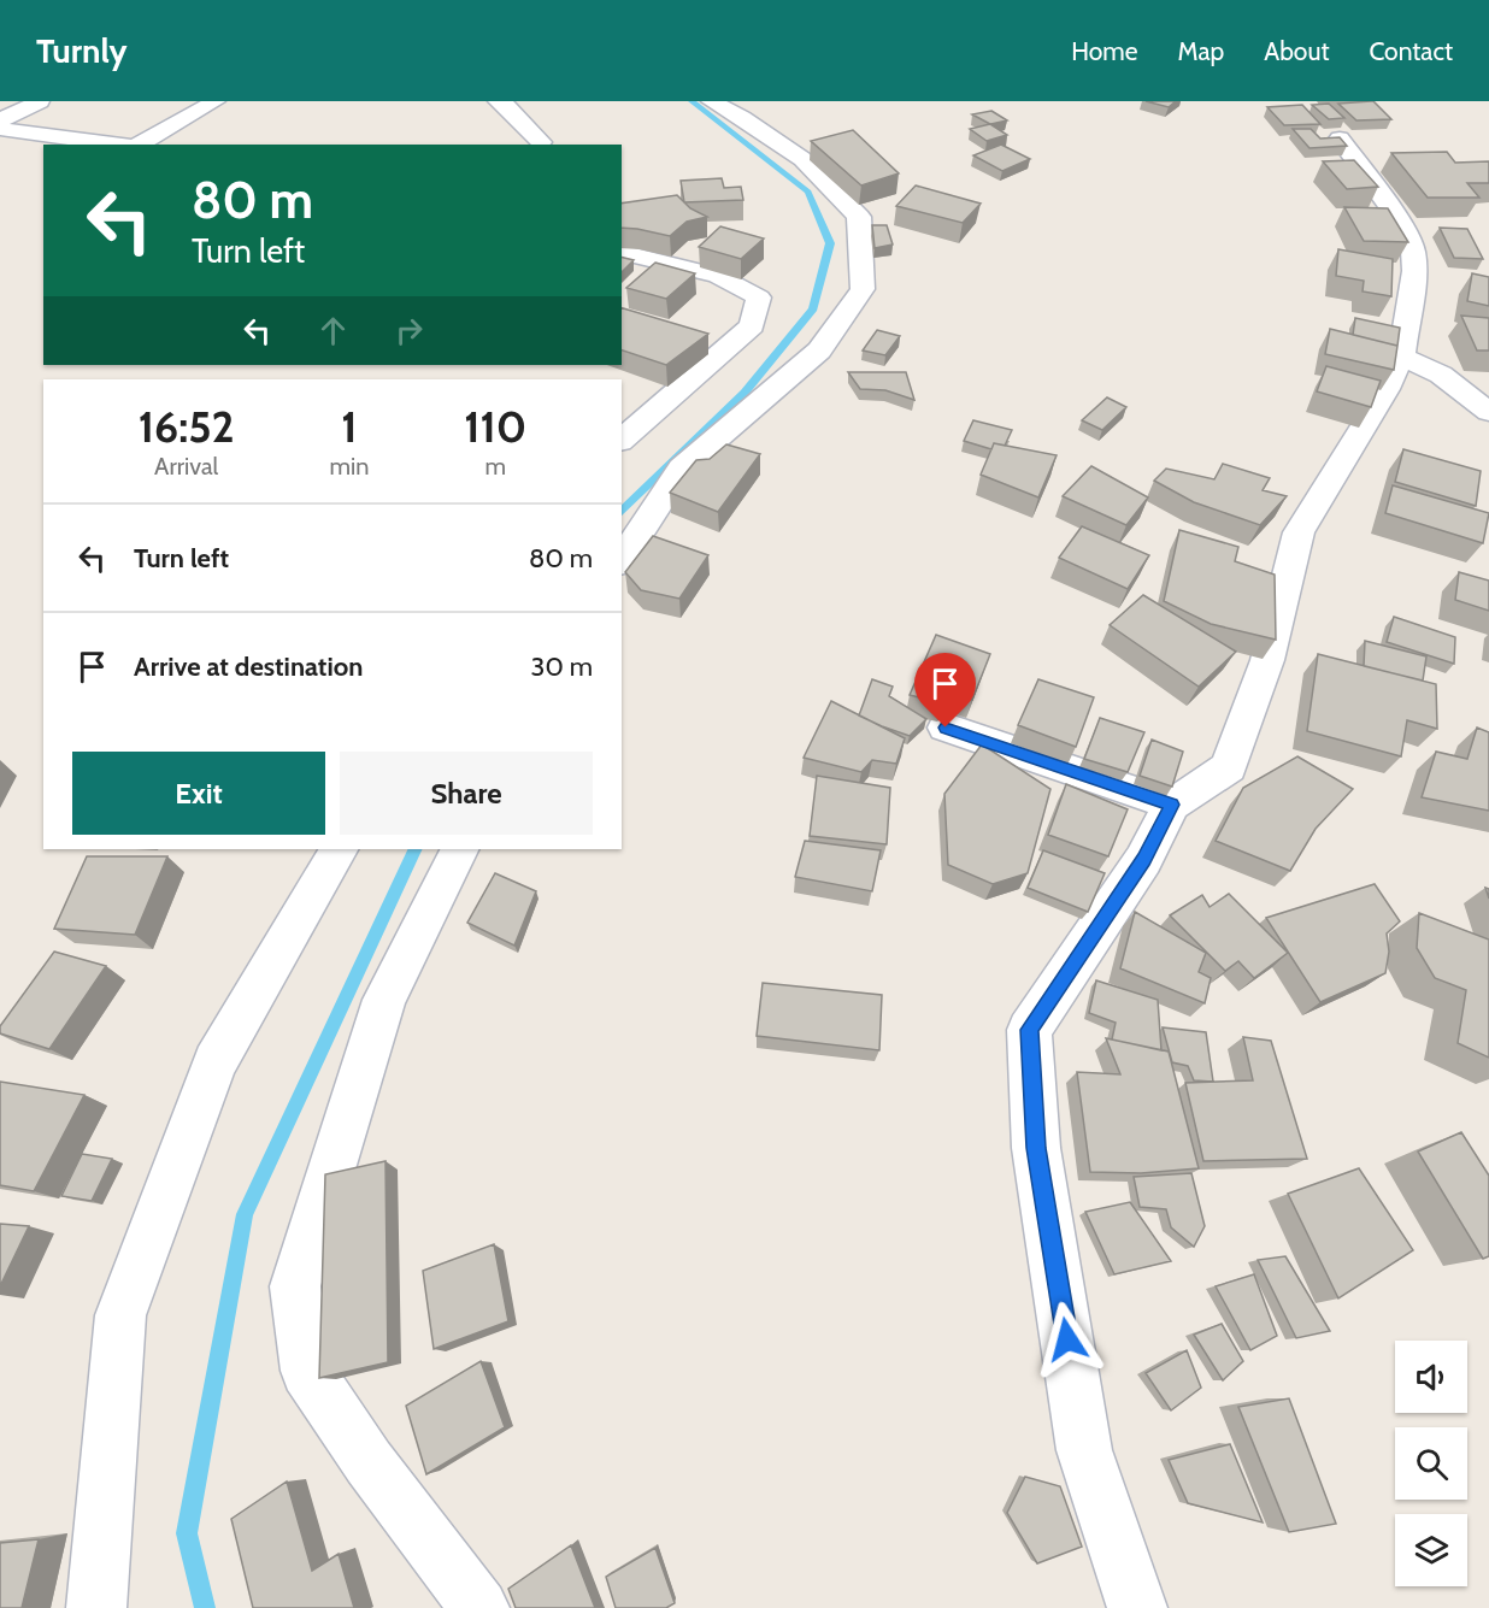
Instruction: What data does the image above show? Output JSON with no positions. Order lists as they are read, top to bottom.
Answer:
{
  "page": {
    "header": "Turnly",
    "nav": [
      "Home",
      "Map",
      "About",
      "Contact"
    ],
    "turn": ["80 m", "Turn left"],
    "eta": [
      "16:52",
      "Arrival",
      "1",
      "min",
      "110",
      "m"
    ],
    "list": [
      {
        "name": "Turn left",
        "value": "80 m"
      },
      {
        "name": "Arrive at destination",
        "value": "30 m"
      }
    ],
    "buttons": ["Exit", "Share"]
  }
}
